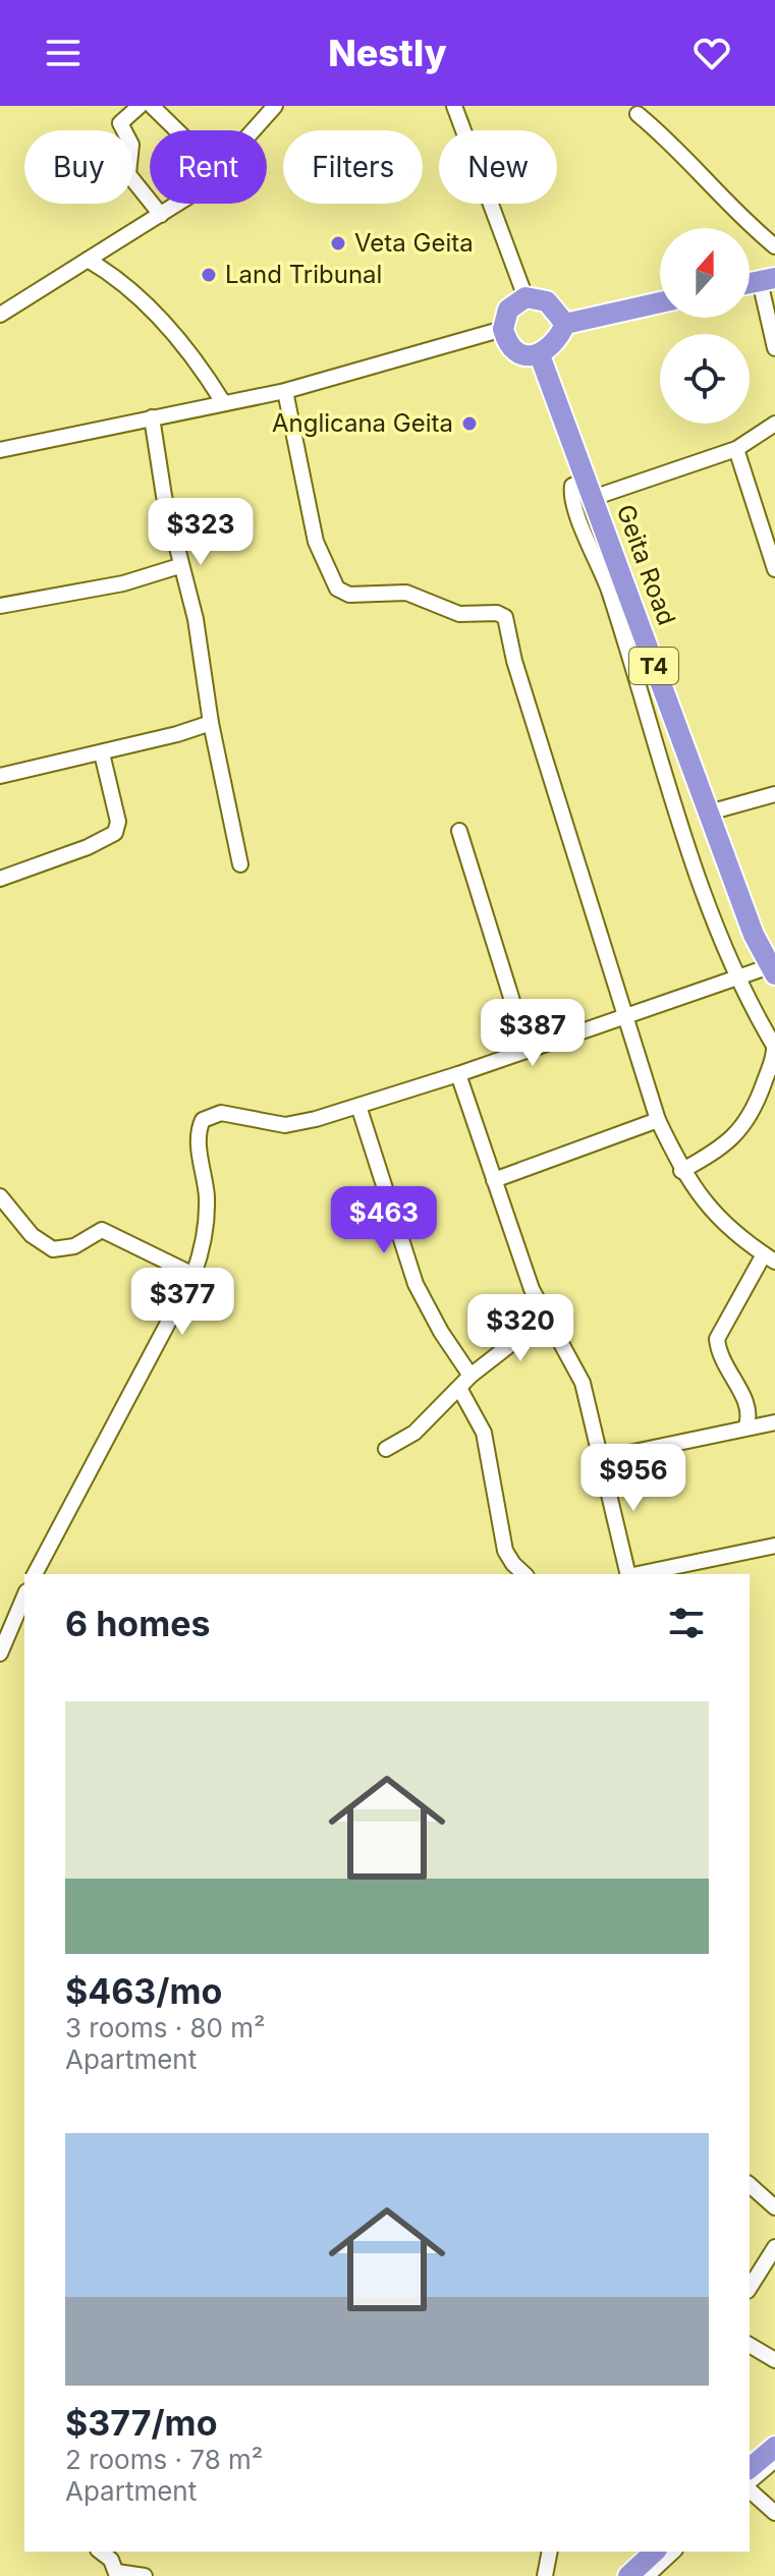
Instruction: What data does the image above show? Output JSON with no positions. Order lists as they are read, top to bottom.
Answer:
{
  "streets": {
    "highway": ["Geita Road", "T4"]
  },
  "places": ["Veta Geita", "Land Tribunal", "Anglicana Geita"],
  "north": "top",
  "page": {
    "header": "Nestly",
    "chip": [
      "Buy",
      "Rent",
      "Filters",
      "New"
    ],
    "price": [
      "$323",
      "$387",
      "$463",
      "$377",
      "$320",
      "$956"
    ],
    "heading": "6 homes",
    "list": [
      {
        "name": "$463/mo",
        "note": "3 rooms · 80 m² · Apartment"
      },
      {
        "name": "$377/mo",
        "note": "2 rooms · 78 m² · Apartment"
      }
    ]
  }
}
